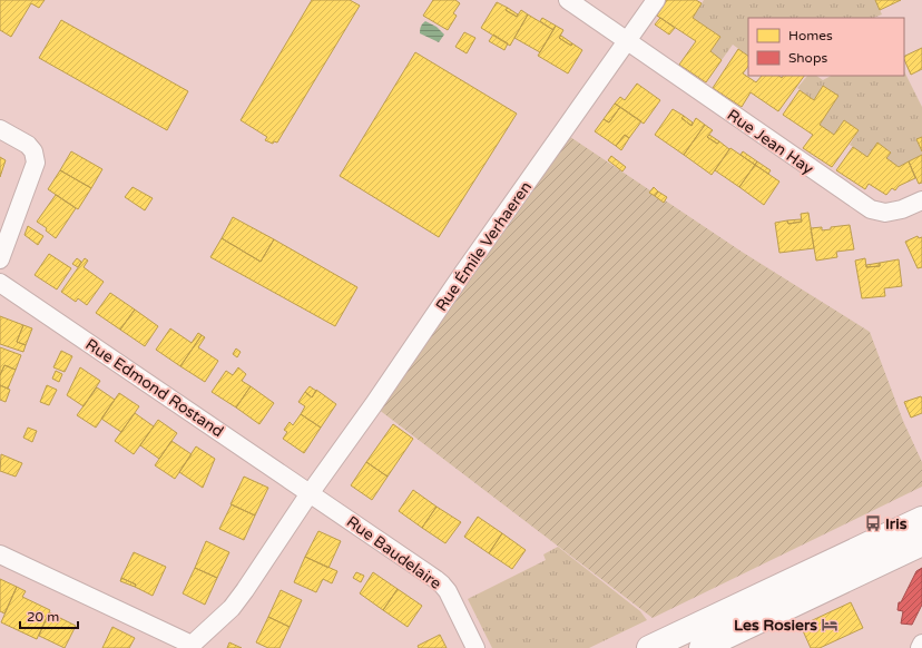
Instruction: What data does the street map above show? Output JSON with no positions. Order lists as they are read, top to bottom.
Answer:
{
  "streets": {
    "street": [
      "Rue Jean Hay",
      "Rue Émile Verhaeren",
      "Rue Edmond Rostand",
      "Rue Baudelaire"
    ]
  },
  "crossings": [
    ["Rue Jean Hay", "Rue Émile Verhaeren"],
    ["Rue Émile Verhaeren", "Rue Edmond Rostand"],
    ["Rue Émile Verhaeren", "Rue Baudelaire"],
    ["Rue Edmond Rostand", "Rue Baudelaire"]
  ],
  "places": {
    "bus stop": ["Iris"],
    "hotel": ["Les Rosiers"]
  },
  "legend": ["Homes", "Shops"],
  "scale_bar": "20 m"
}
